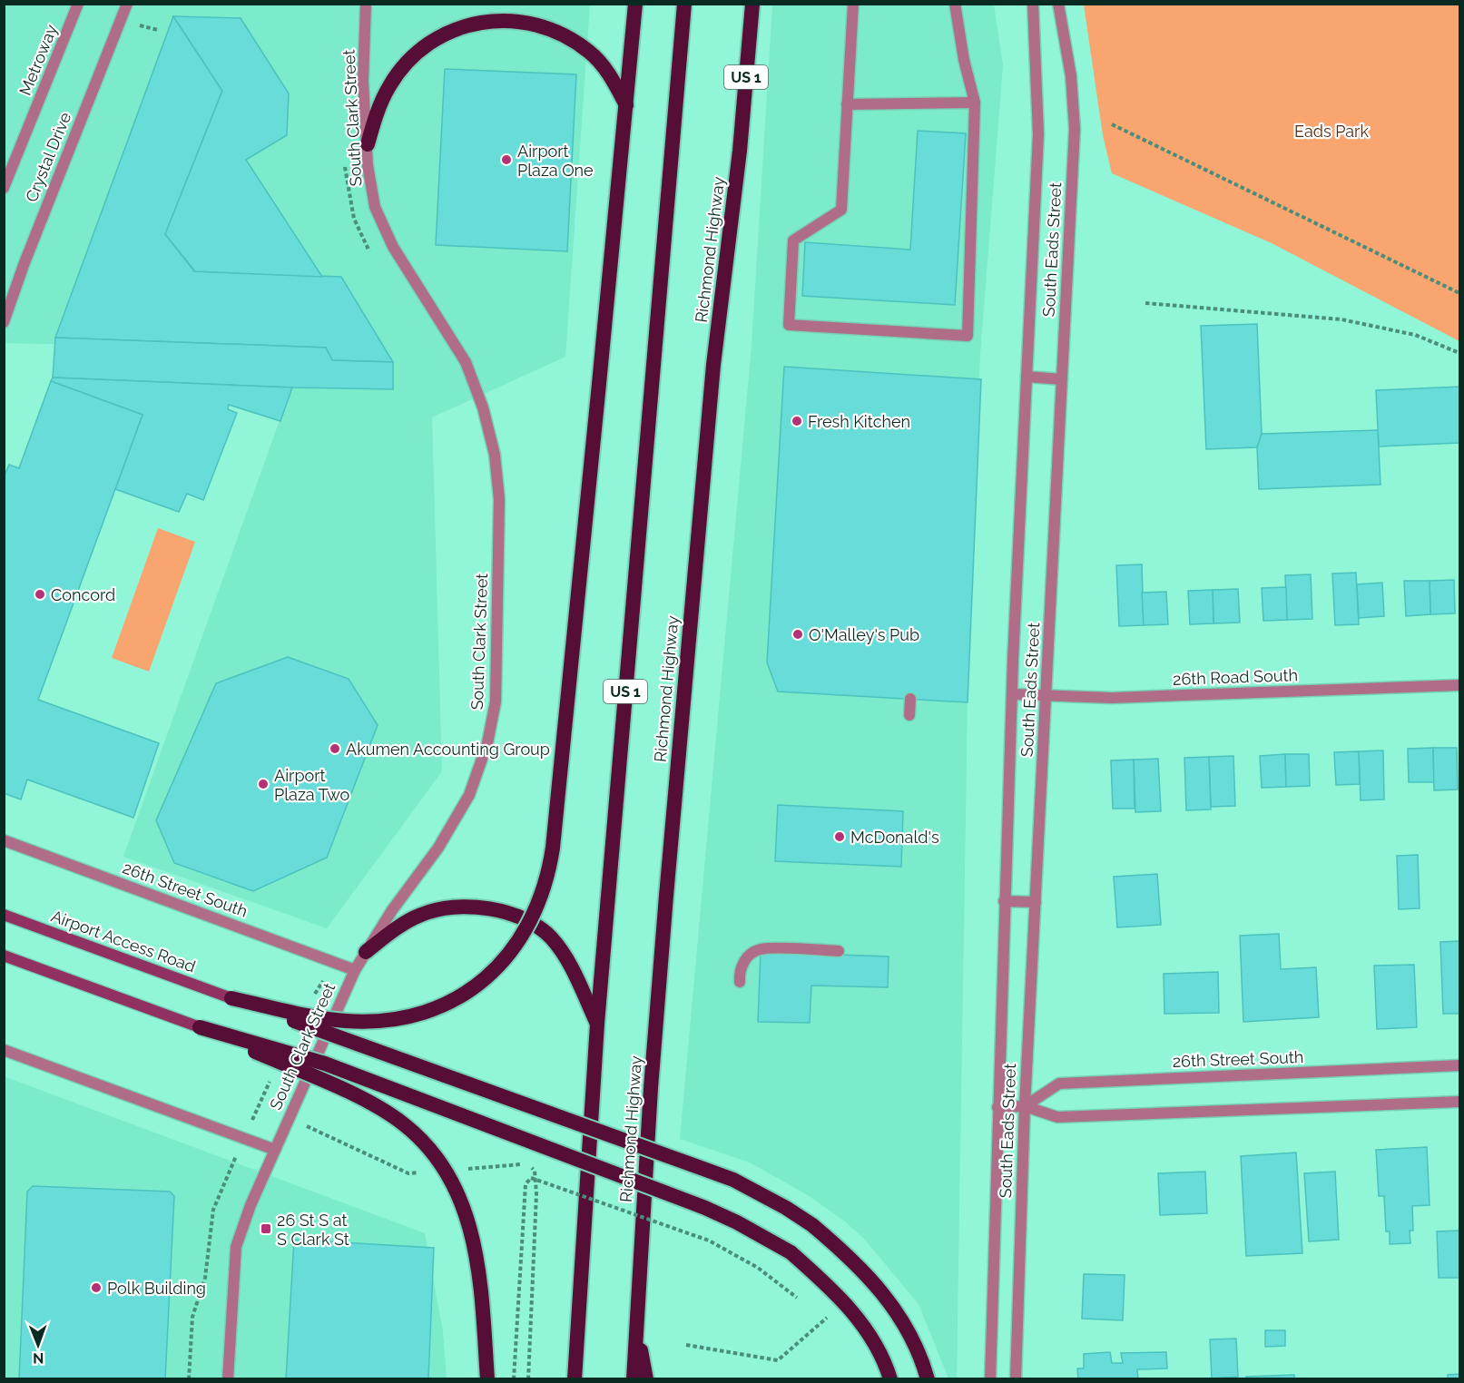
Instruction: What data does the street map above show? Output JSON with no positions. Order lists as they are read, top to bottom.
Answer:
{
  "streets": {
    "highway": ["US 1", "Richmond Highway"],
    "main road": ["Airport Access Road"],
    "street": [
      "Metroway",
      "South Clark Street",
      "Crystal Drive",
      "South Eads Street",
      "26th Road South",
      "26th Street South"
    ]
  },
  "crossings": [
    ["South Clark Street", "26th Street South"],
    ["South Eads Street", "26th Road South"],
    ["South Eads Street", "26th Street South"]
  ],
  "parks": ["Eads Park"],
  "places": {
    "other": [
      "Airport Plaza One",
      "Fresh Kitchen",
      "Concord",
      "O'Malley's Pub",
      "Akumen Accounting Group",
      "Airport Plaza Two",
      "McDonald's",
      "Polk Building"
    ],
    "transit": ["26 St S at S Clark St"]
  },
  "north": "bottom"
}
